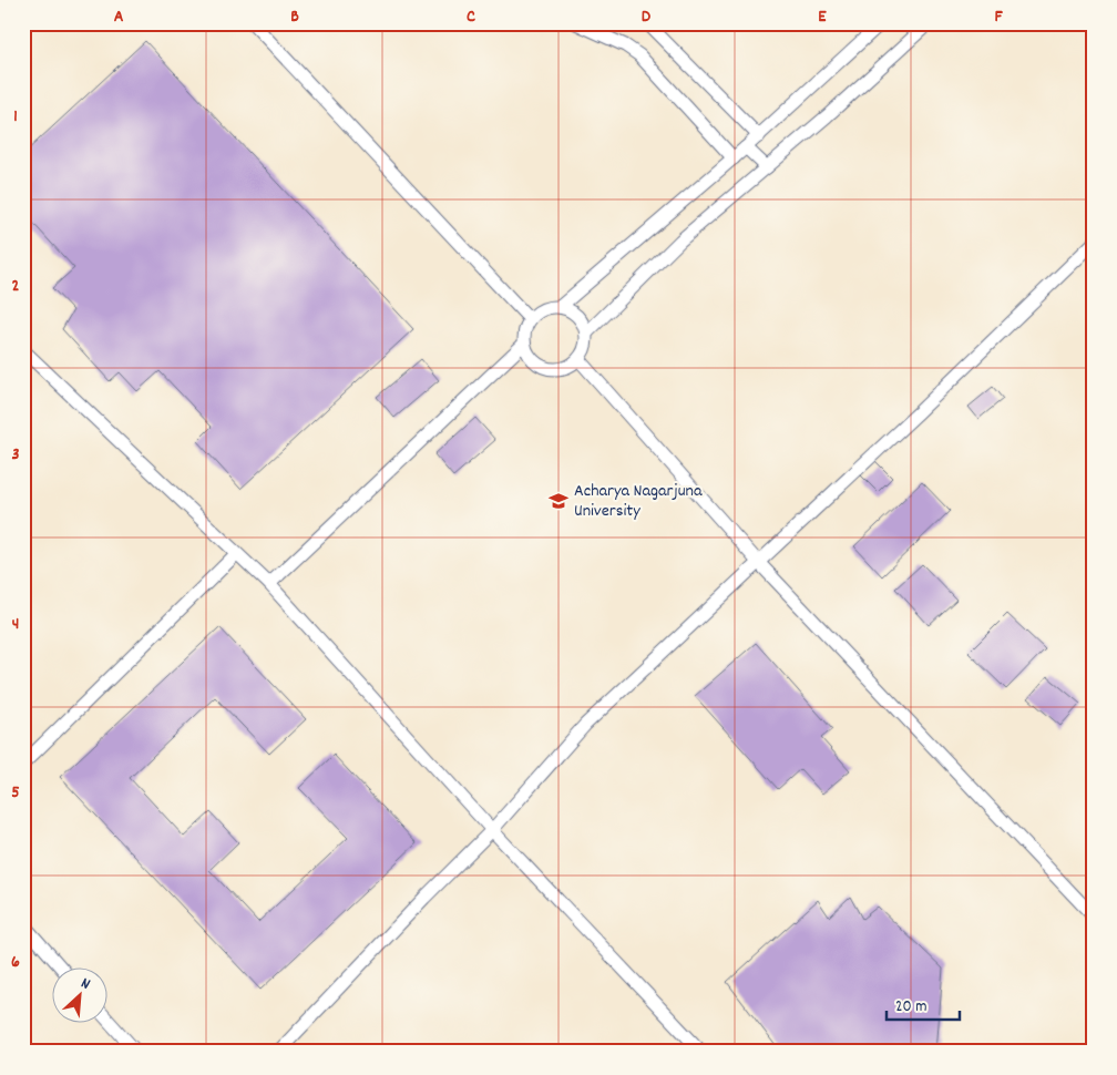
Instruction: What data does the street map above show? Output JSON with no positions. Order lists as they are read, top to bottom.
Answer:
{
  "places": {
    "school or university": ["Acharya Nagarjuna University"]
  },
  "scale_bar": "20 m",
  "north": "top right",
  "grid": {
    "columns": [
      "A",
      "B",
      "C",
      "D",
      "E",
      "F"
    ],
    "rows": [
      "1",
      "2",
      "3",
      "4",
      "5",
      "6"
    ]
  }
}
